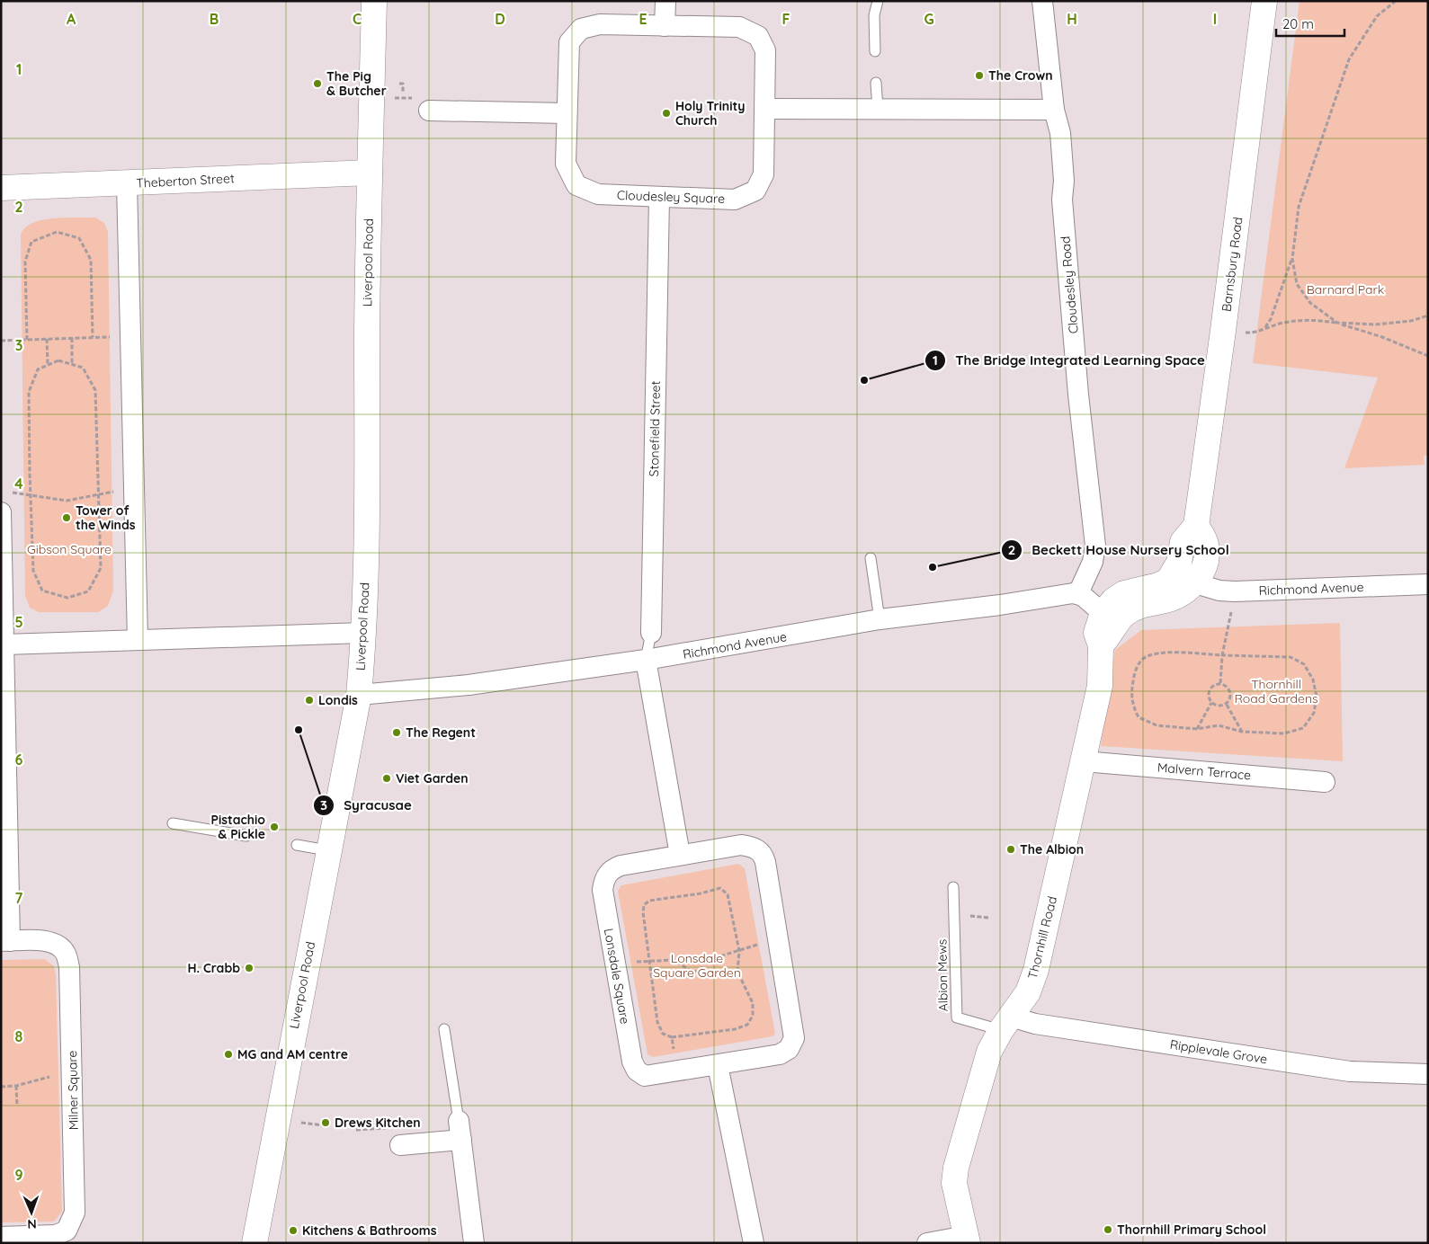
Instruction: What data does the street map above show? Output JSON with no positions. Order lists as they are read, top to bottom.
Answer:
{
  "streets": {
    "street": [
      "Theberton Street",
      "Cloudesley Square",
      "Liverpool Road",
      "Barnsbury Road",
      "Cloudesley Road",
      "Stonefield Street",
      "Richmond Avenue",
      "Malvern Terrace",
      "Thornhill Road",
      "Lonsdale Square",
      "Ripplevale Grove",
      "Milner Square"
    ],
    "lane": ["Albion Mews"]
  },
  "crossings": [
    ["Theberton Street", "Liverpool Road"],
    ["Cloudesley Square", "Stonefield Street"],
    ["Liverpool Road", "Richmond Avenue"],
    ["Cloudesley Road", "Richmond Avenue"],
    ["Stonefield Street", "Richmond Avenue"],
    ["Malvern Terrace", "Thornhill Road"],
    ["Thornhill Road", "Albion Mews"],
    ["Thornhill Road", "Ripplevale Grove"],
    ["Albion Mews", "Ripplevale Grove"]
  ],
  "parks": [
    "Barnard Park",
    "Gibson Square",
    "Thornhill Road Gardens",
    "Lonsdale Square Garden"
  ],
  "places": [
    "The Crown",
    "The Pig & Butcher",
    "Holy Trinity Church",
    "The Bridge Integrated Learning Space",
    "Tower of the Winds",
    "Beckett House Nursery School",
    "Londis",
    "Syracusae",
    "The Regent",
    "Viet Garden",
    "Pistachio & Pickle",
    "The Albion",
    "H. Crabb",
    "MG and AM centre",
    "Drews Kitchen",
    "Thornhill Primary School",
    "Kitchens & Bathrooms"
  ],
  "scale_bar": "20 m",
  "north": "bottom",
  "grid": {
    "columns": [
      "A",
      "B",
      "C",
      "D",
      "E",
      "F",
      "G",
      "H",
      "I"
    ],
    "rows": [
      "1",
      "2",
      "3",
      "4",
      "5",
      "6",
      "7",
      "8",
      "9"
    ]
  }
}
